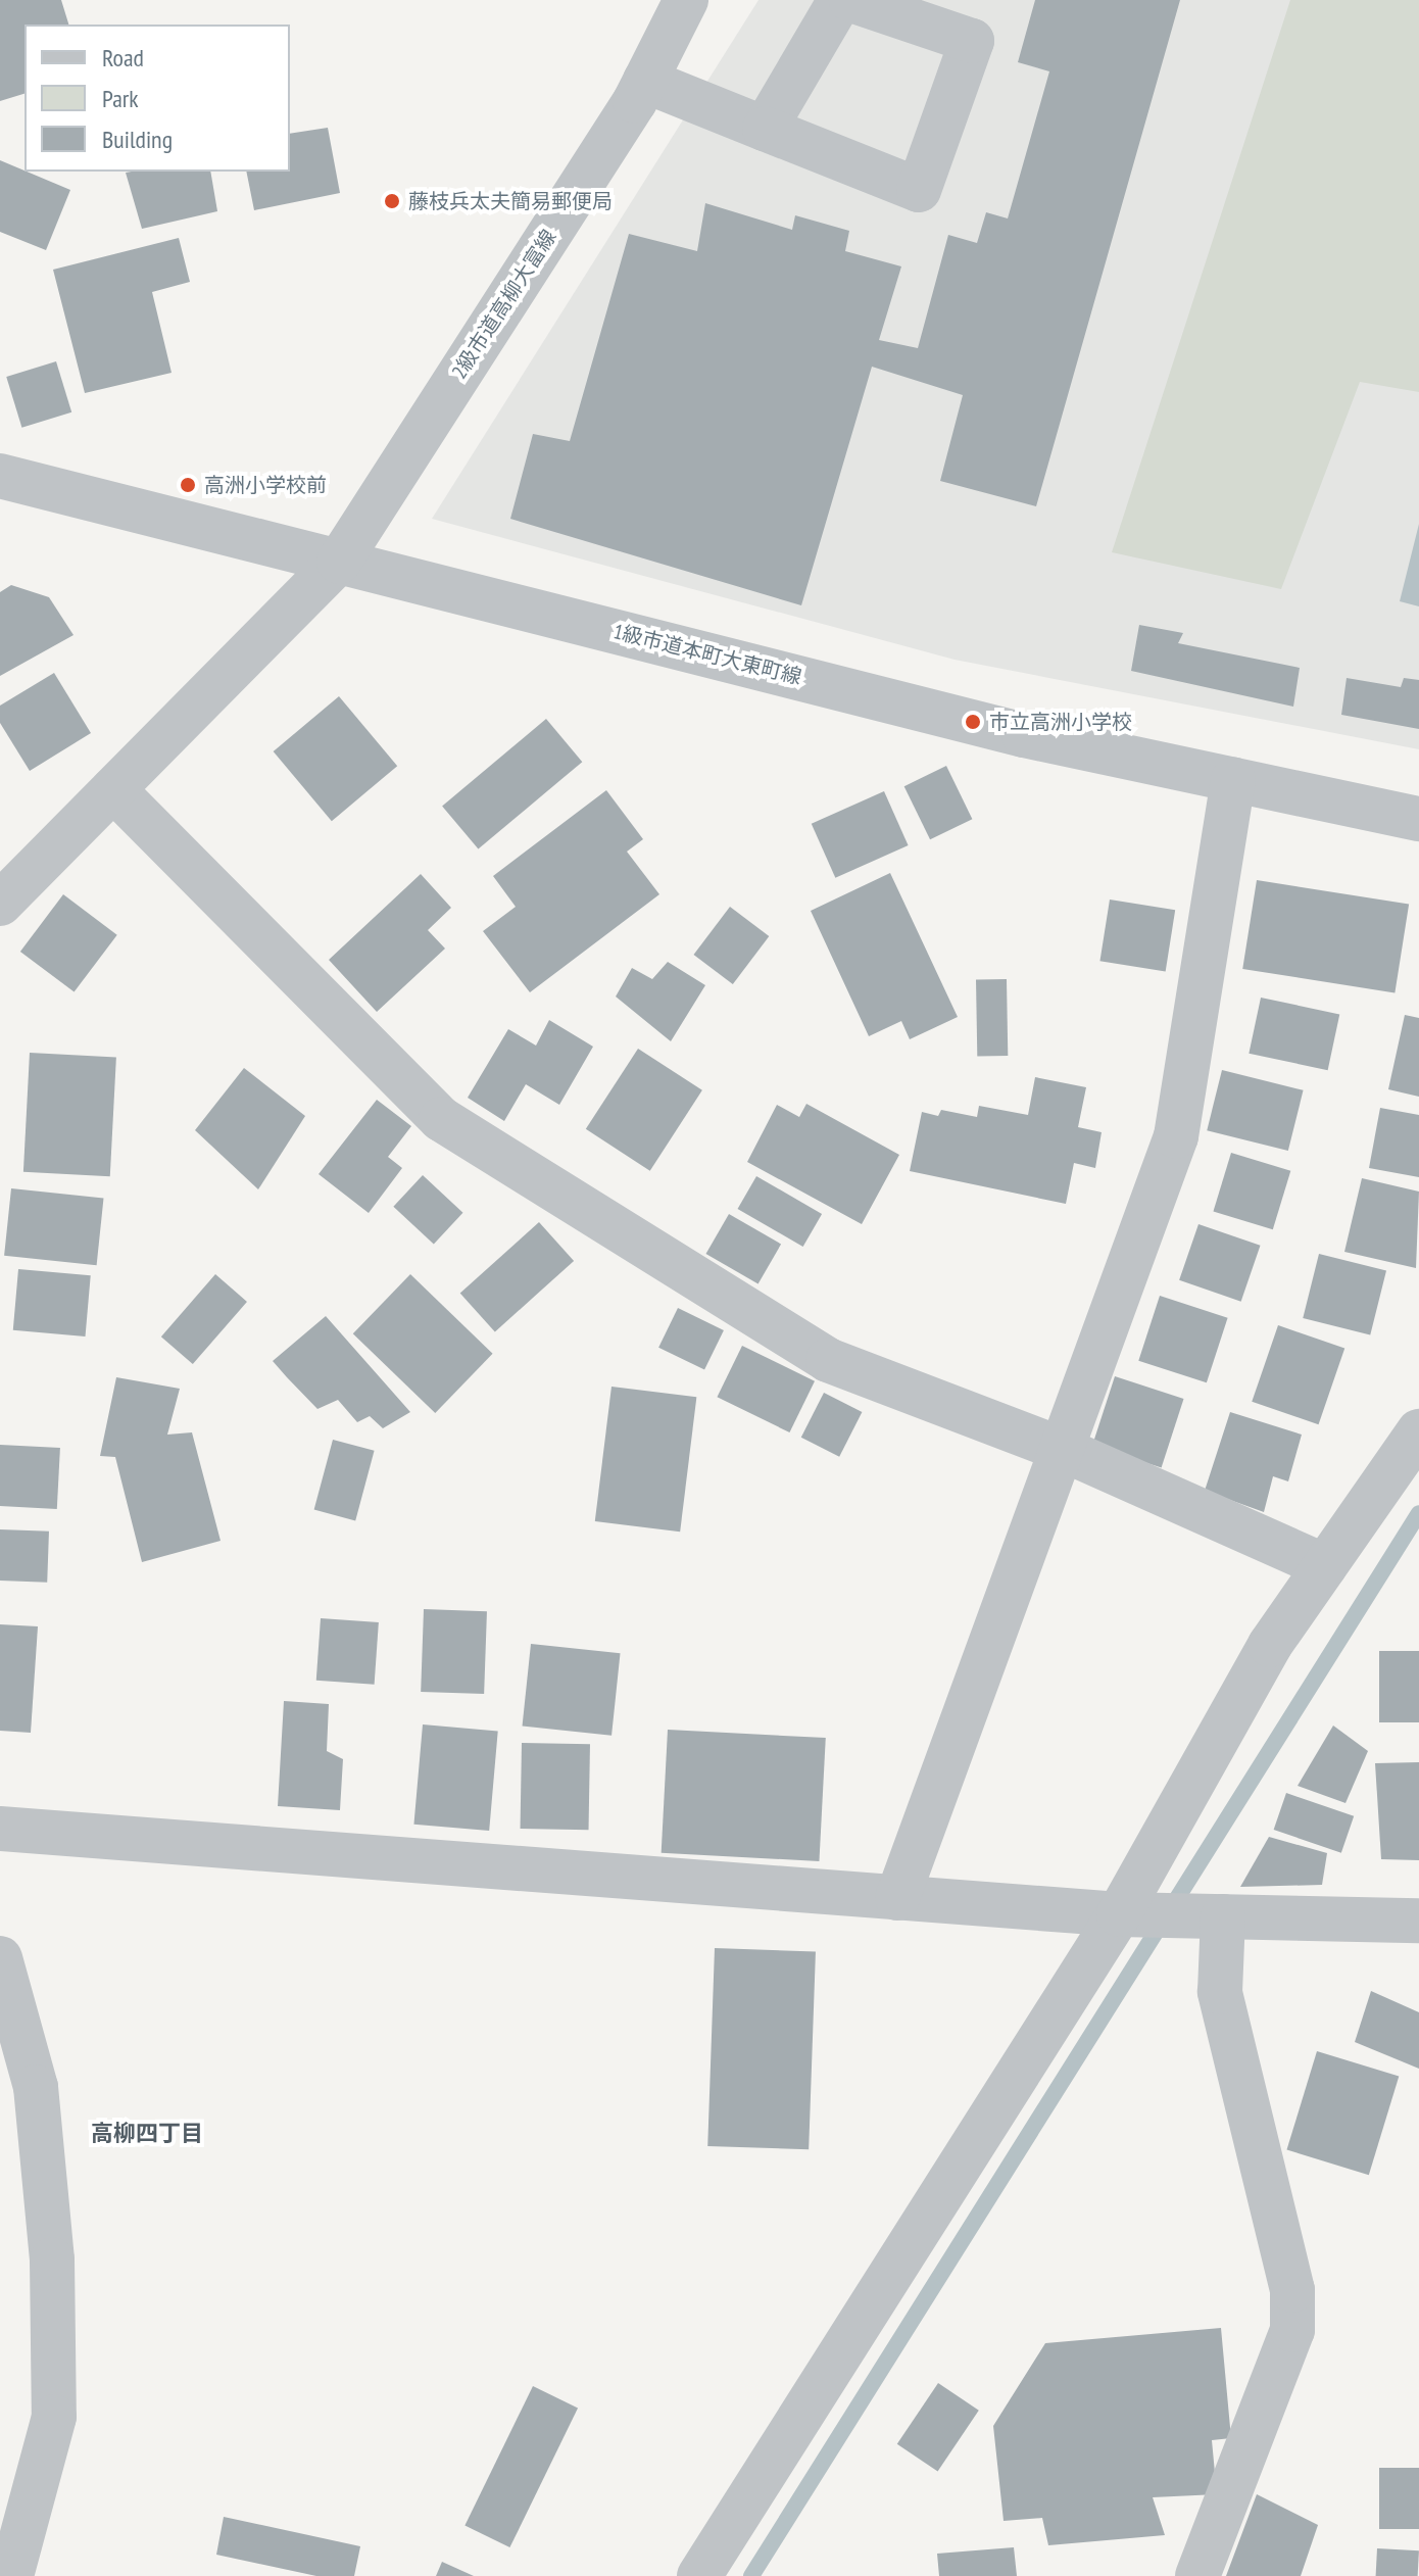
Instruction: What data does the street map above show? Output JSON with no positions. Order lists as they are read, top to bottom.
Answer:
{
  "streets": {
    "street": ["2級市道高柳大富線", "1級市道本町大東町線"]
  },
  "crossings": [
    ["2級市道高柳大富線", "1級市道本町大東町線"]
  ],
  "districts": ["高柳四丁目"],
  "places": ["藤枝兵太夫簡易郵便局", "高洲小学校前", "市立高洲小学校"],
  "legend": ["Road", "Park", "Building"]
}
